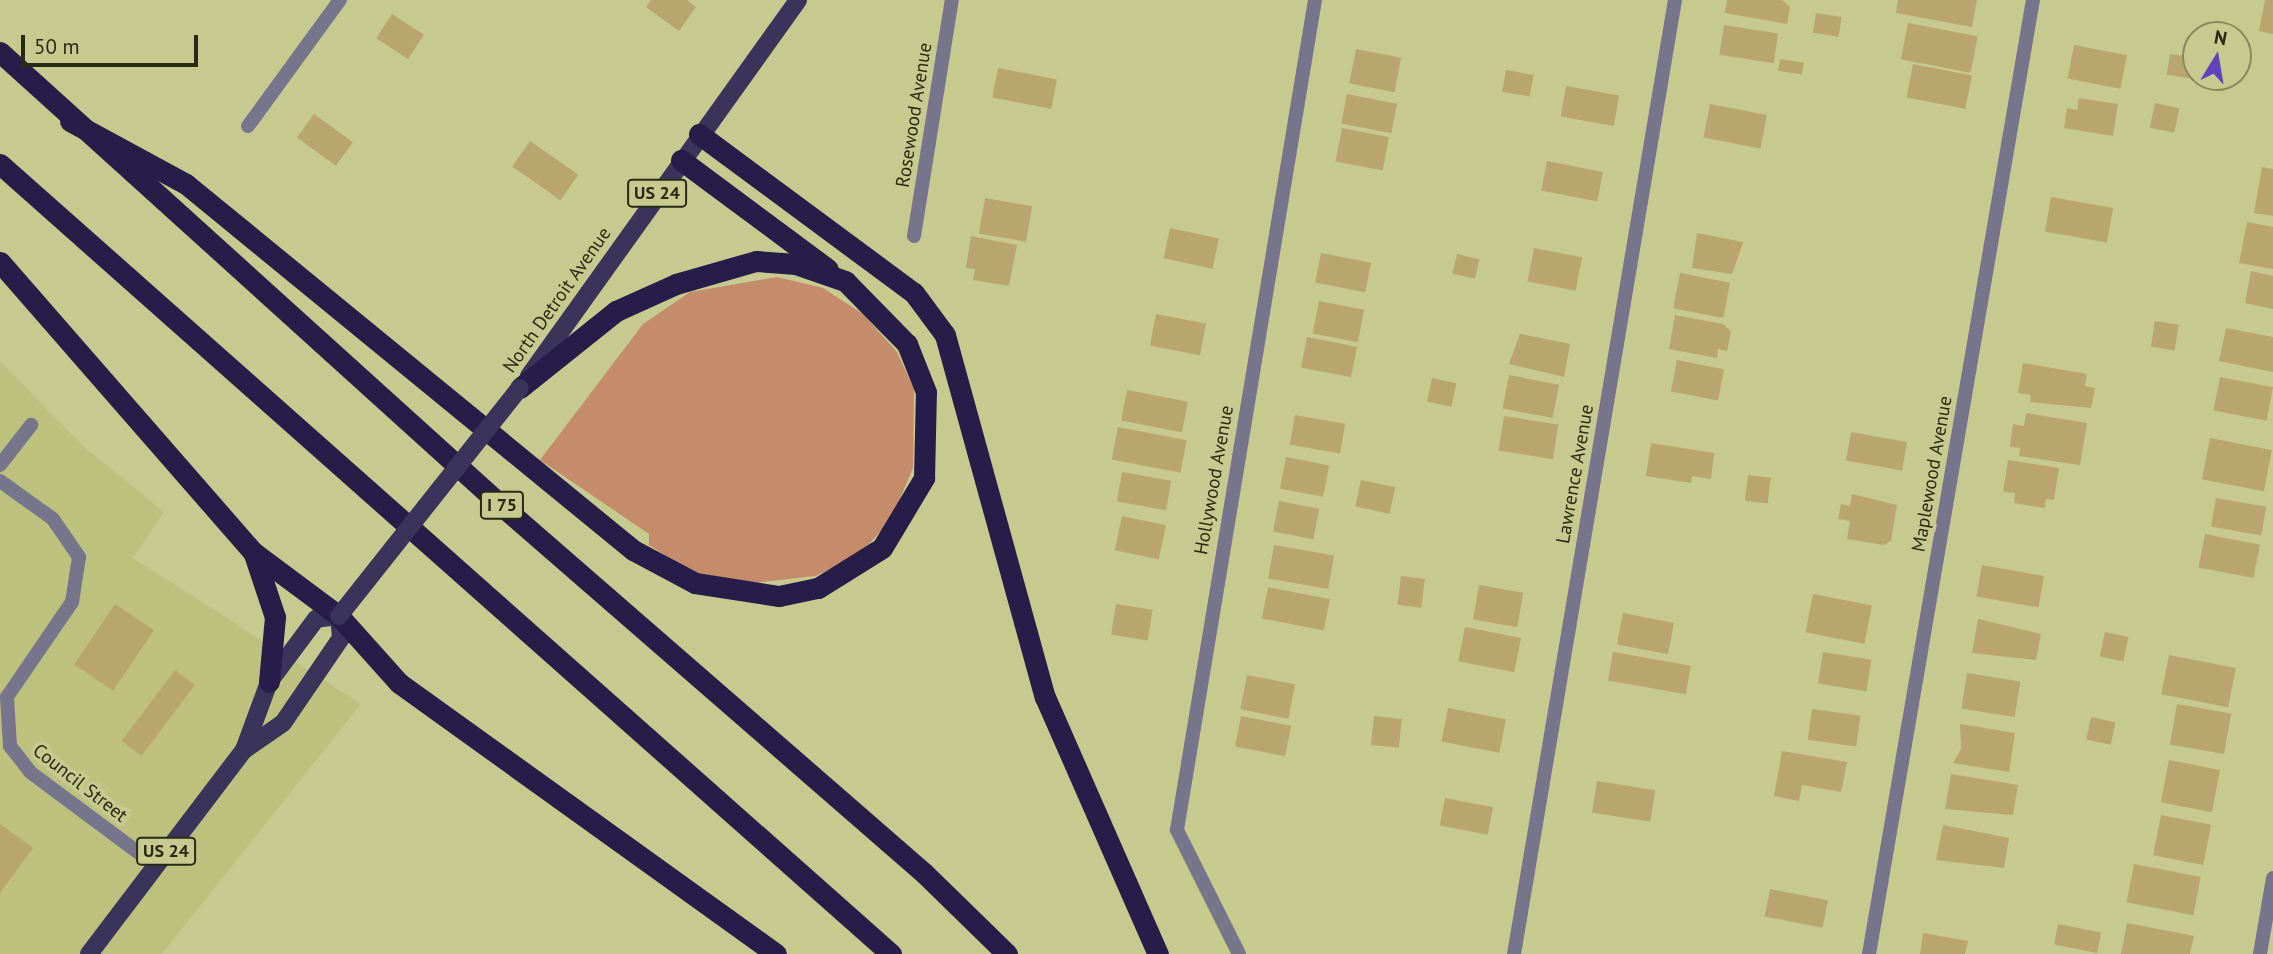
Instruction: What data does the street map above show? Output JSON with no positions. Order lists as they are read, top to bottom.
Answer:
{
  "streets": {
    "highway": ["I 75"],
    "main road": ["US 24", "North Detroit Avenue"],
    "street": [
      "Rosewood Avenue",
      "Lawrence Avenue",
      "Maplewood Avenue",
      "Hollywood Avenue",
      "Council Street"
    ]
  },
  "crossings": [
    ["North Detroit Avenue", "Council Street"]
  ],
  "scale_bar": "50 m",
  "north": "top"
}
